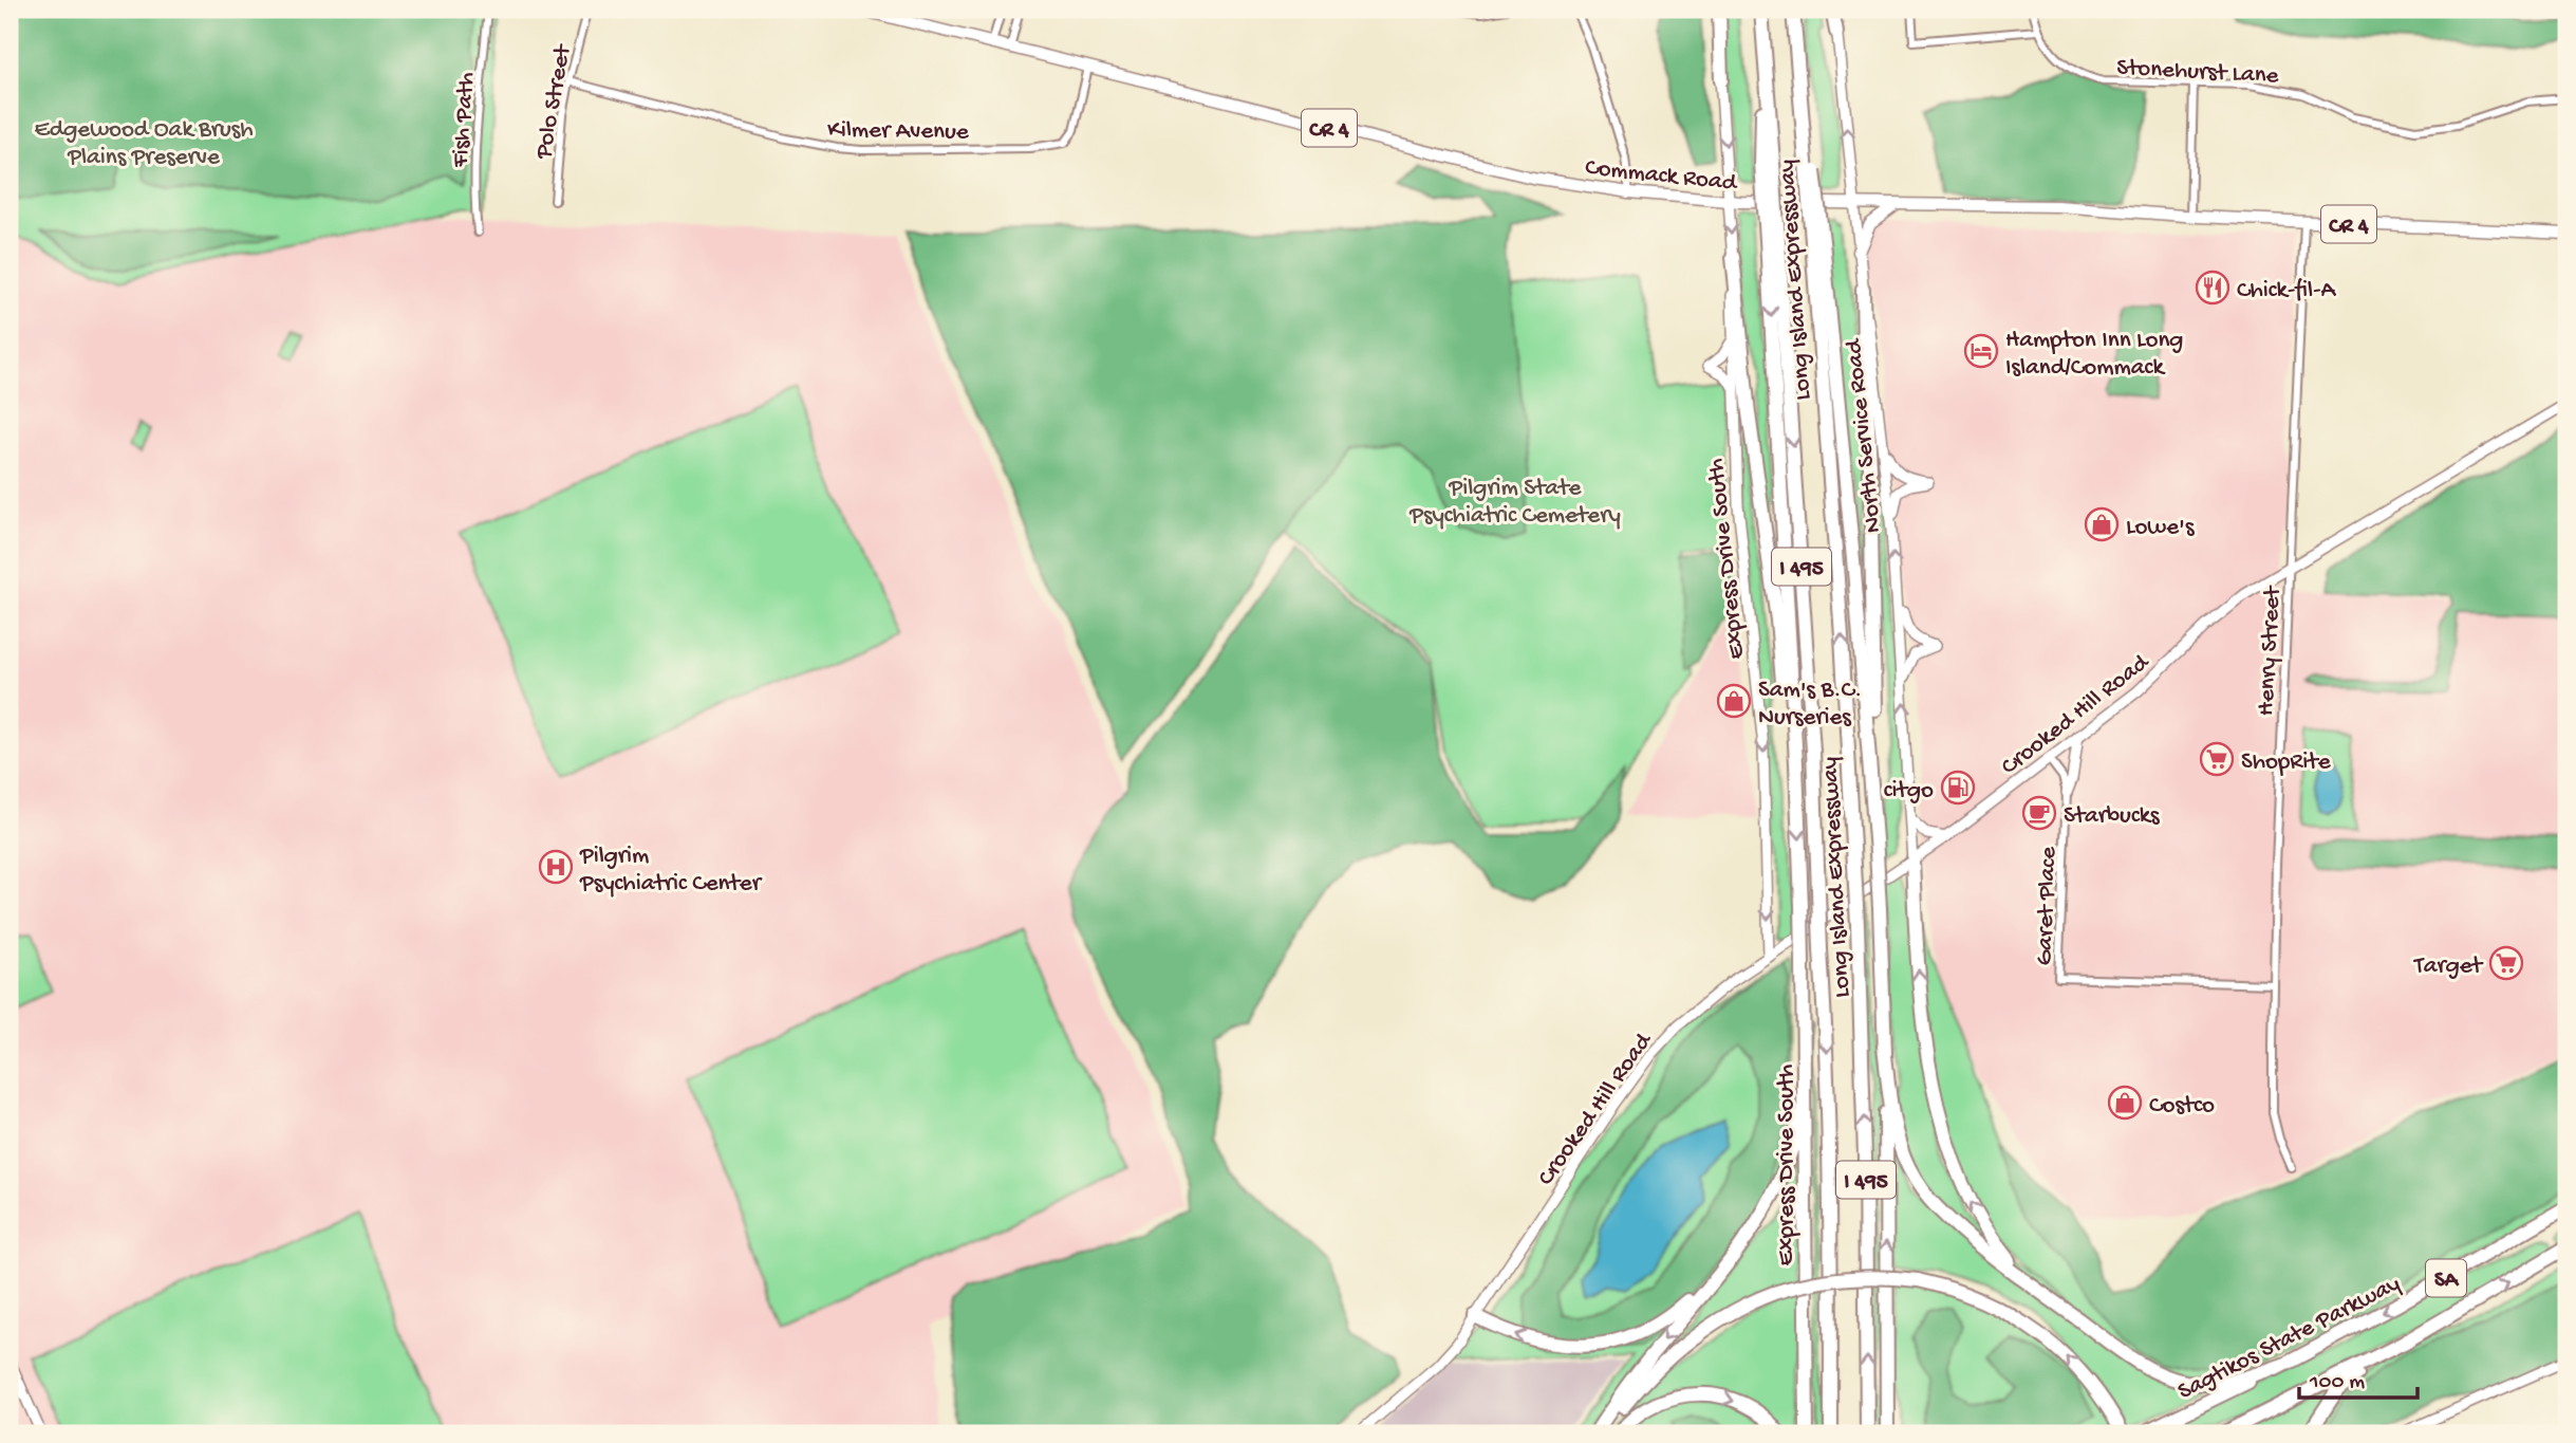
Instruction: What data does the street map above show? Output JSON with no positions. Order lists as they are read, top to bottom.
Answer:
{
  "streets": {
    "highway": [
      "Long Island Expressway",
      "Express Drive South",
      "I 495",
      "SA",
      "Sagtikos State Parkway"
    ],
    "main road": [
      "CR 4",
      "Commack Road",
      "North Service Road",
      "Crooked Hill Road"
    ],
    "street": [
      "Stonehurst Lane",
      "Polo Street",
      "Fish Path",
      "Kilmer Avenue",
      "Henry Street",
      "Garet Place"
    ]
  },
  "crossings": [
    ["Polo Street", "Kilmer Avenue"],
    ["Kilmer Avenue", "Commack Road"],
    ["Commack Road", "North Service Road"],
    ["Commack Road", "Express Drive South"],
    ["Commack Road", "Henry Street"],
    ["North Service Road", "Crooked Hill Road"],
    ["Express Drive South", "Crooked Hill Road"],
    ["Henry Street", "Crooked Hill Road"],
    ["Henry Street", "Garet Place"]
  ],
  "one_way": ["North Service Road", "Express Drive South"],
  "parks": ["Edgewood Oak Brush Plains Preserve", "Pilgrim State Psychiatric Cemetery"],
  "places": {
    "restaurant": ["Chick-fil-A"],
    "hotel": ["Hampton Inn Long Island/Commack"],
    "shop": ["Lowe's", "Sam's B.C. Nurseries", "Costco"],
    "supermarket": ["ShopRite", "Target"],
    "fuel station": ["citgo"],
    "cafe": ["Starbucks"],
    "hospital": ["Pilgrim Psychiatric Center"]
  },
  "scale_bar": "100 m"
}
